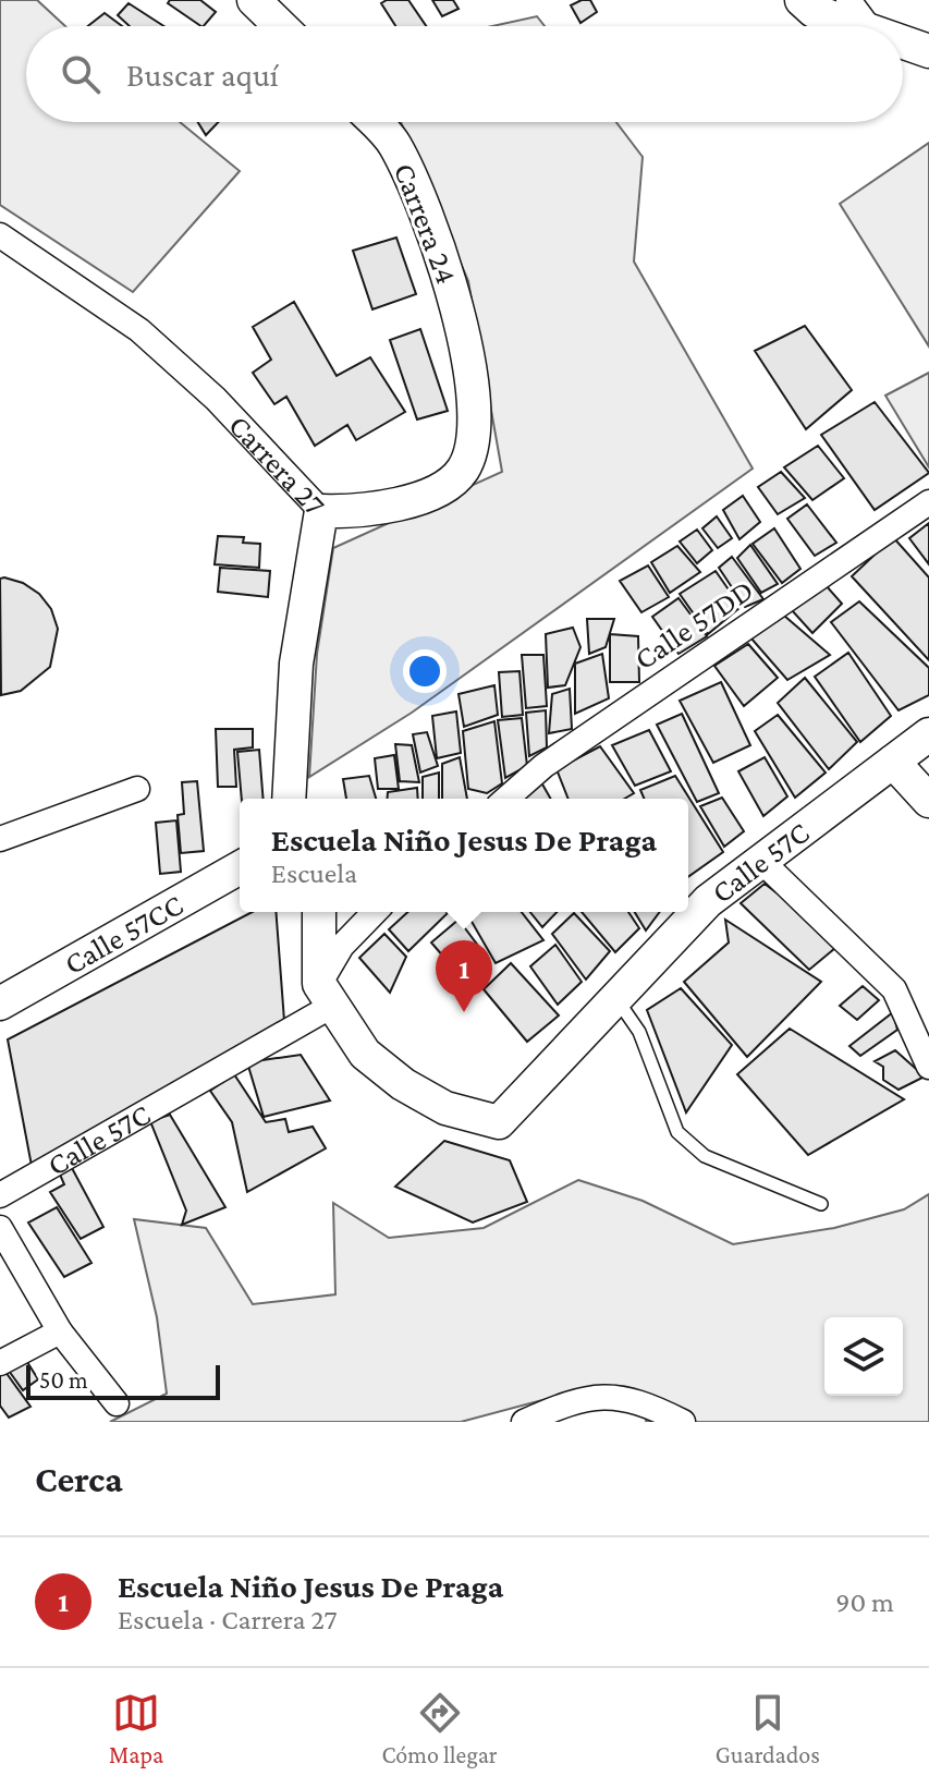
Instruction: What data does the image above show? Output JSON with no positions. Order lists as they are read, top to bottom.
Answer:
{
  "streets": {
    "street": [
      "Carrera 24",
      "Carrera 27",
      "Calle 57DD",
      "Calle 57C",
      "Calle 57CC"
    ]
  },
  "crossings": [
    ["Carrera 24", "Carrera 27"]
  ],
  "scale_bar": "50 m",
  "page": {
    "search": "Buscar aquí",
    "popup": ["Escuela Niño Jesus De Praga", "Escuela"],
    "pins": "1",
    "scale": "50 m",
    "heading": "Cerca",
    "list": [
      {
        "mark": "1",
        "name": "Escuela Niño Jesus De Praga",
        "note": "Escuela · Carrera 27",
        "value": "90 m"
      }
    ],
    "nav": ["Mapa", "Cómo llegar", "Guardados"]
  }
}
